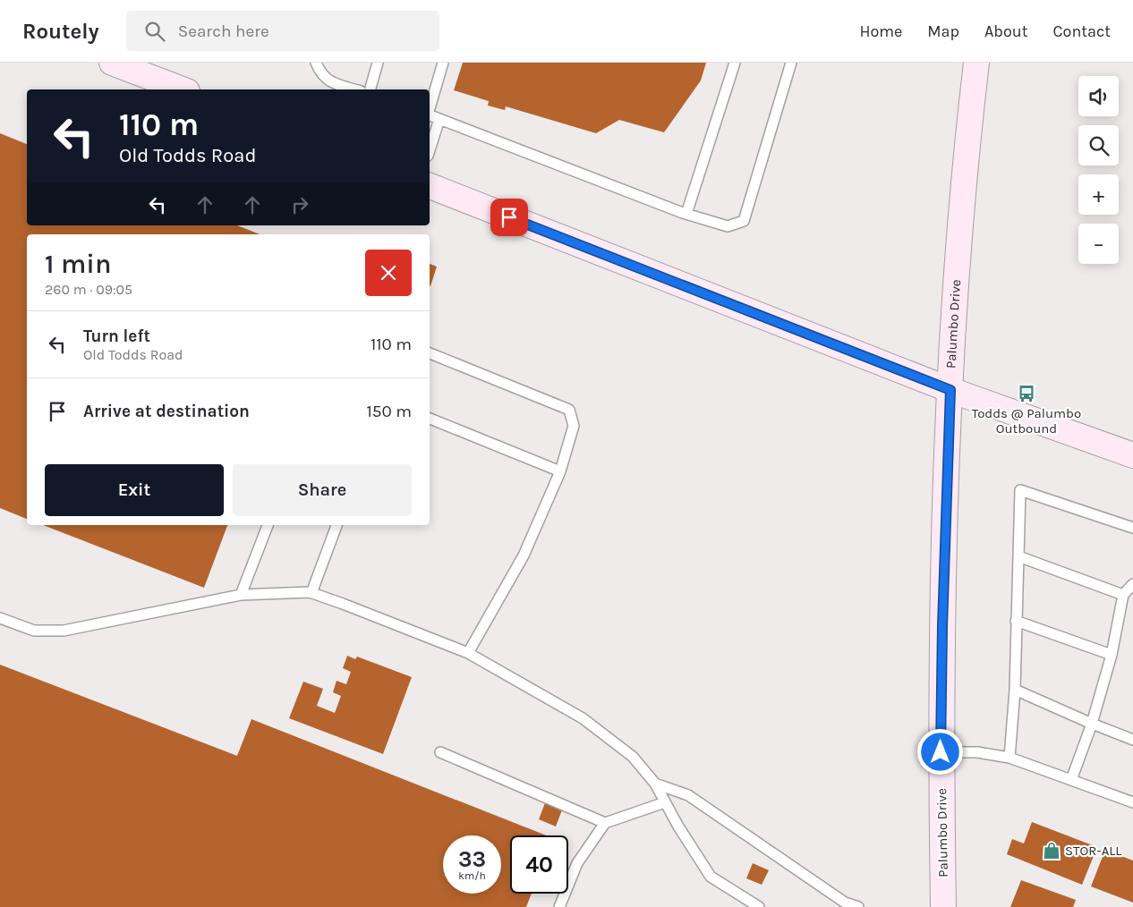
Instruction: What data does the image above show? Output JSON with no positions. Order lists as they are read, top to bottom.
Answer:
{
  "streets": {
    "street": ["Palumbo Drive"]
  },
  "places": {
    "bus stop": ["Todds @ Palumbo Outbound"],
    "shop": ["STOR-ALL"]
  },
  "page": {
    "header": "Routely",
    "search": "Search here",
    "nav": [
      "Home",
      "Map",
      "About",
      "Contact"
    ],
    "map_buttons": ["+", "−"],
    "turn": ["110 m", "Old Todds Road"],
    "heading": ["1 min", "260 m · 09:05"],
    "list": [
      {
        "name": "Turn left",
        "note": "Old Todds Road",
        "value": "110 m"
      },
      {
        "name": "Arrive at destination",
        "value": "150 m"
      }
    ],
    "buttons": ["Exit", "Share"],
    "speed": "33 km/h",
    "limit": "40"
  }
}
